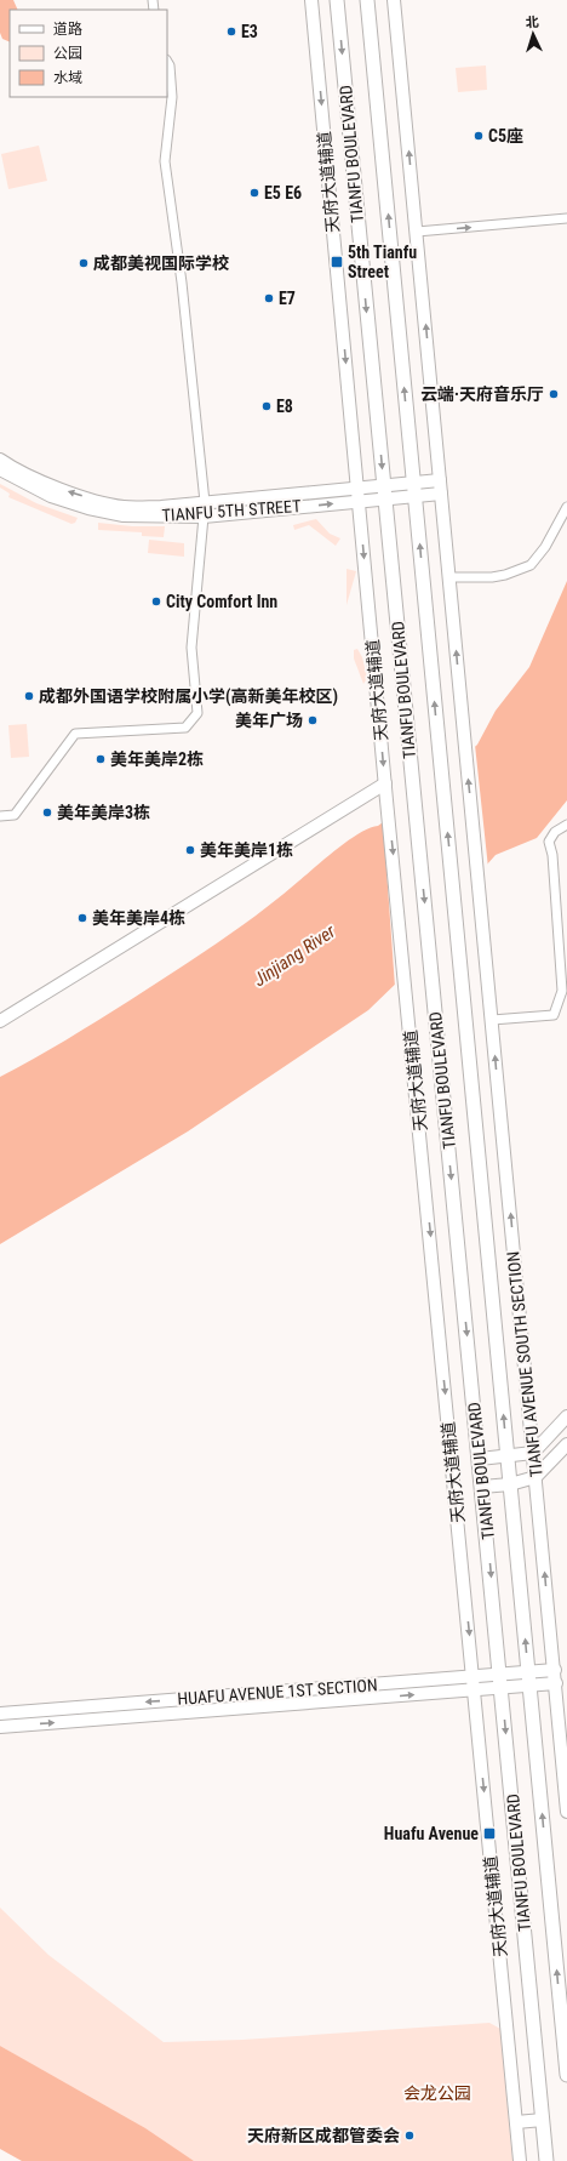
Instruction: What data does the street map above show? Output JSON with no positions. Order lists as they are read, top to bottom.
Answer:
{
  "streets": {
    "main road": ["TIANFU BOULEVARD"],
    "street": [
      "天府大道辅道",
      "TIANFU 5TH STREET",
      "TIANFU AVENUE SOUTH SECTION",
      "HUAFU AVENUE 1ST SECTION"
    ]
  },
  "crossings": [
    ["TIANFU BOULEVARD", "TIANFU 5TH STREET"],
    ["TIANFU BOULEVARD", "HUAFU AVENUE 1ST SECTION"],
    ["天府大道辅道", "TIANFU 5TH STREET"],
    ["天府大道辅道", "HUAFU AVENUE 1ST SECTION"]
  ],
  "one_way": ["天府大道辅道", "TIANFU AVENUE SOUTH SECTION"],
  "water": ["Jinjiang River"],
  "parks": ["会龙公园"],
  "places": {
    "other": [
      "E3",
      "C5座",
      "E5 E6",
      "成都美视国际学校",
      "E7",
      "云端·天府音乐厅",
      "E8",
      "City Comfort Inn",
      "成都外国语学校附属小学(高新美年校区)",
      "美年广场",
      "美年美岸2栋",
      "美年美岸3栋",
      "美年美岸1栋",
      "美年美岸4栋",
      "天府新区成都管委会"
    ],
    "transit": ["5th Tianfu Street", "Huafu Avenue"]
  },
  "legend": ["道路", "公园", "水域"],
  "north": "top"
}
